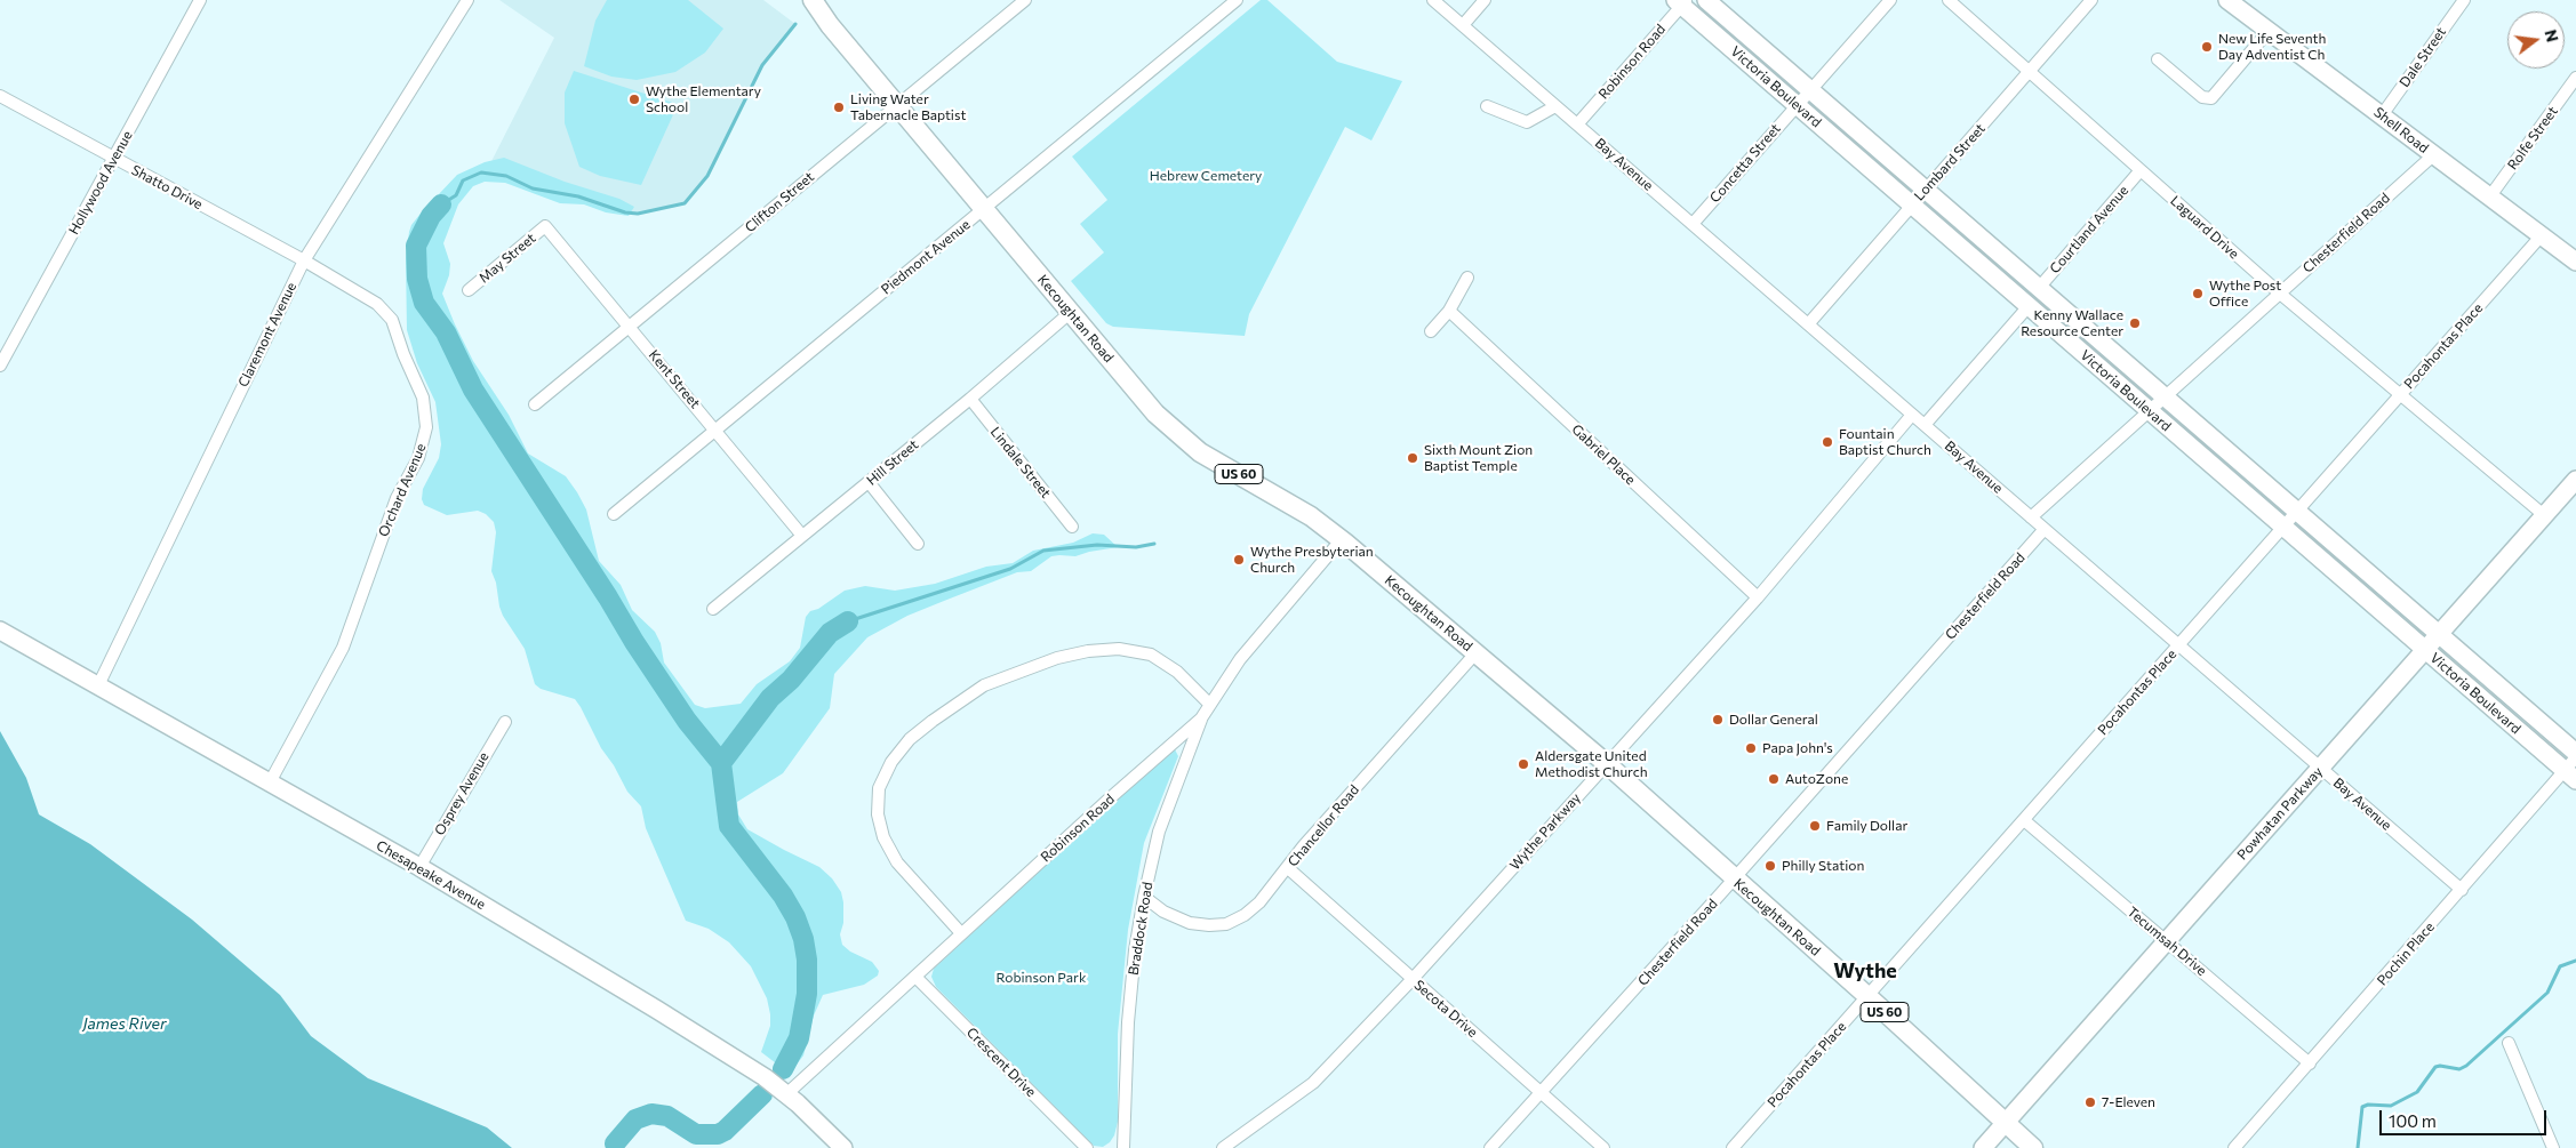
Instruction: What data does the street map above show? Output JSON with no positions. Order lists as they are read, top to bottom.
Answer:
{
  "streets": {
    "main road": [
      "Victoria Boulevard",
      "Shell Road",
      "Kecoughtan Road",
      "US 60",
      "Powhatan Parkway",
      "Chesapeake Avenue"
    ],
    "street": [
      "Dale Street",
      "Robinson Road",
      "Rolfe Street",
      "Lombard Street",
      "Concetta Street",
      "Bay Avenue",
      "Hollywood Avenue",
      "Shatto Drive",
      "Clifton Street",
      "Laguard Drive",
      "Courtland Avenue",
      "Chesterfield Road",
      "Piedmont Avenue",
      "May Street",
      "Claremont Avenue",
      "Pocahontas Place",
      "Kent Street",
      "Gabriel Place",
      "Hill Street",
      "Lindale Street",
      "Orchard Avenue",
      "Osprey Avenue",
      "Chancellor Road",
      "Wythe Parkway",
      "Braddock Road",
      "Tecumsah Drive",
      "Pochin Place",
      "Secota Drive",
      "Crescent Drive"
    ]
  },
  "crossings": [
    ["Dale Street", "Shell Road"],
    ["Robinson Road", "Victoria Boulevard"],
    ["Robinson Road", "Bay Avenue"],
    ["Robinson Road", "Kecoughtan Road"],
    ["Robinson Road", "Chesapeake Avenue"],
    ["Robinson Road", "Braddock Road"],
    ["Robinson Road", "Crescent Drive"],
    ["Victoria Boulevard", "Lombard Street"],
    ["Victoria Boulevard", "Concetta Street"],
    ["Victoria Boulevard", "Courtland Avenue"],
    ["Victoria Boulevard", "Chesterfield Road"],
    ["Victoria Boulevard", "Pocahontas Place"],
    ["Victoria Boulevard", "Powhatan Parkway"],
    ["Victoria Boulevard", "Pochin Place"],
    ["Shell Road", "Rolfe Street"],
    ["Shell Road", "Chesterfield Road"],
    ["Shell Road", "Pocahontas Place"],
    ["Lombard Street", "Bay Avenue"],
    ["Lombard Street", "Laguard Drive"],
    ["Concetta Street", "Bay Avenue"],
    ["Bay Avenue", "Chesterfield Road"],
    ["Bay Avenue", "Pocahontas Place"],
    ["Bay Avenue", "Powhatan Parkway"],
    ["Bay Avenue", "Wythe Parkway"],
    ["Bay Avenue", "Pochin Place"],
    ["Hollywood Avenue", "Shatto Drive"],
    ["Shatto Drive", "Claremont Avenue"],
    ["Shatto Drive", "Orchard Avenue"],
    ["Clifton Street", "Kecoughtan Road"],
    ["Clifton Street", "Kent Street"],
    ["Laguard Drive", "Courtland Avenue"],
    ["Laguard Drive", "Chesterfield Road"],
    ["Laguard Drive", "Pocahontas Place"],
    ["Laguard Drive", "Powhatan Parkway"],
    ["Chesterfield Road", "Kecoughtan Road"],
    ["Chesterfield Road", "Secota Drive"],
    ["Piedmont Avenue", "Kecoughtan Road"],
    ["Piedmont Avenue", "Kent Street"],
    ["May Street", "Kent Street"],
    ["Kecoughtan Road", "Pocahontas Place"],
    ["Kecoughtan Road", "Hill Street"],
    ["Kecoughtan Road", "Powhatan Parkway"],
    ["Kecoughtan Road", "Chancellor Road"],
    ["Kecoughtan Road", "Wythe Parkway"],
    ["Claremont Avenue", "Orchard Avenue"],
    ["Claremont Avenue", "Chesapeake Avenue"],
    ["Pocahontas Place", "Tecumsah Drive"],
    ["Kent Street", "Hill Street"],
    ["Gabriel Place", "Wythe Parkway"],
    ["Hill Street", "Lindale Street"],
    ["Orchard Avenue", "Chesapeake Avenue"],
    ["Osprey Avenue", "Chesapeake Avenue"],
    ["Powhatan Parkway", "Tecumsah Drive"],
    ["Chancellor Road", "Braddock Road"],
    ["Chancellor Road", "Secota Drive"],
    ["Wythe Parkway", "Secota Drive"],
    ["Tecumsah Drive", "Pochin Place"]
  ],
  "districts": ["Wythe"],
  "water": ["James River"],
  "parks": ["Hebrew Cemetery", "Robinson Park"],
  "places": [
    "New Life Seventh Day Adventist Ch",
    "Wythe Elementary School",
    "Living Water Tabernacle Baptist",
    "Wythe Post Office",
    "Kenny Wallace Resource Center",
    "Fountain Baptist Church",
    "Sixth Mount Zion Baptist Temple",
    "Wythe Presbyterian Church",
    "Dollar General",
    "Papa John's",
    "Aldersgate United Methodist Church",
    "AutoZone",
    "Family Dollar",
    "Philly Station",
    "7-Eleven"
  ],
  "scale_bar": "100 m",
  "north": "right"
}
